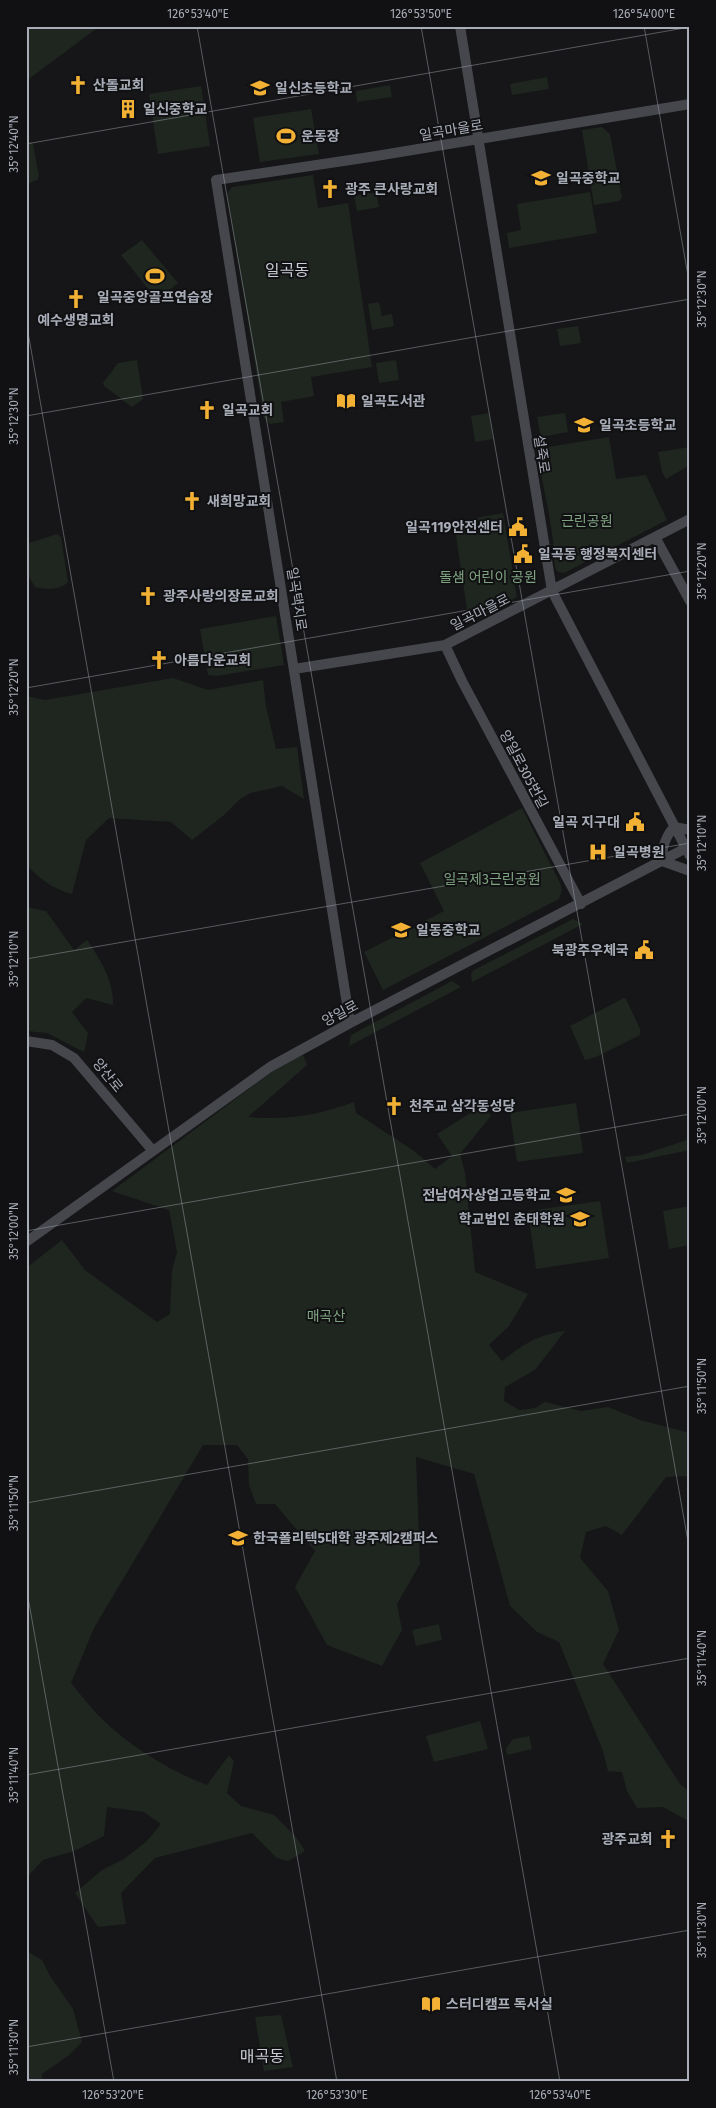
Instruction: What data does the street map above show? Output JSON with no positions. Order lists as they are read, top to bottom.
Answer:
{
  "streets": {
    "street": [
      "일곡마을로",
      "설죽로",
      "일곡택지로",
      "양일로305번길",
      "양일로",
      "양산로"
    ]
  },
  "crossings": [
    ["일곡마을로", "설죽로"],
    ["일곡마을로", "일곡택지로"],
    ["일곡마을로", "양일로305번길"],
    ["설죽로", "양일로"],
    ["일곡택지로", "양일로"],
    ["양일로305번길", "양일로"],
    ["양일로", "양산로"]
  ],
  "districts": ["일곡동", "매곡동"],
  "parks": [
    "근린공원",
    "돌샘 어린이 공원",
    "일곡제3근린공원",
    "매곡산"
  ],
  "places": {
    "church": [
      "산돌교회",
      "광주 큰사랑교회",
      "예수생명교회",
      "일곡교회",
      "새희망교회",
      "광주사랑의장로교회",
      "아름다운교회",
      "천주교 삼각동성당",
      "광주교회"
    ],
    "school or university": [
      "일신초등학교",
      "일곡중학교",
      "일곡초등학교",
      "일동중학교",
      "전남여자상업고등학교",
      "학교법인 춘태학원",
      "한국폴리텍5대학 광주제2캠퍼스"
    ],
    "building": ["일신중학교"],
    "sports": ["운동장", "일곡중앙골프연습장"],
    "library": ["일곡도서관", "스터디캠프 독서실"],
    "public building": [
      "일곡119안전센터",
      "일곡동 행정복지센터",
      "일곡 지구대",
      "북광주우체국"
    ],
    "hospital": ["일곡병원"]
  },
  "coordinates": [
    "126°53'40\"E",
    "126°53'50\"E",
    "126°54'00\"E",
    "35°12'40\"N",
    "35°12'30\"N",
    "35°12'20\"N",
    "35°12'10\"N",
    "35°12'00\"N",
    "35°11'50\"N",
    "35°11'40\"N",
    "35°11'30\"N",
    "126°53'20\"E",
    "126°53'30\"E"
  ]
}
